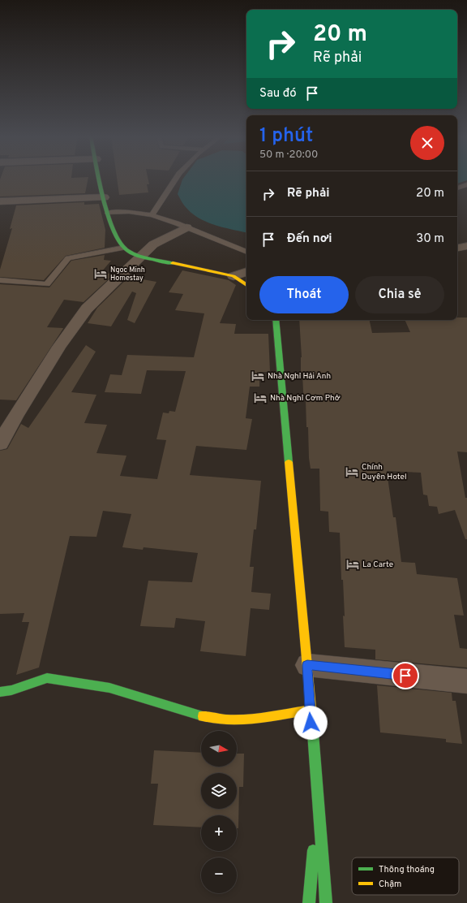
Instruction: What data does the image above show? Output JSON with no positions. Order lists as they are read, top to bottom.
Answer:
{
  "places": {
    "hotel": [
      "Ngoc Minh Homestay",
      "Nhà Nghỉ Hải Anh",
      "Nhà Nghỉ Cơm Phở",
      "Chính Duyên Hotel",
      "La Carte"
    ]
  },
  "legend": ["Thông thoáng", "Chậm"],
  "north": "right",
  "page": {
    "turn": ["20 m", "Rẽ phải"],
    "then": "Sau đó",
    "heading": ["1 phút", "50 m · 20:00"],
    "list": [
      {
        "name": "Rẽ phải",
        "value": "20 m"
      },
      {
        "name": "Đến nơi",
        "value": "30 m"
      }
    ],
    "buttons": ["Thoát", "Chia sẻ"],
    "map_buttons": ["+", "−"]
  }
}
